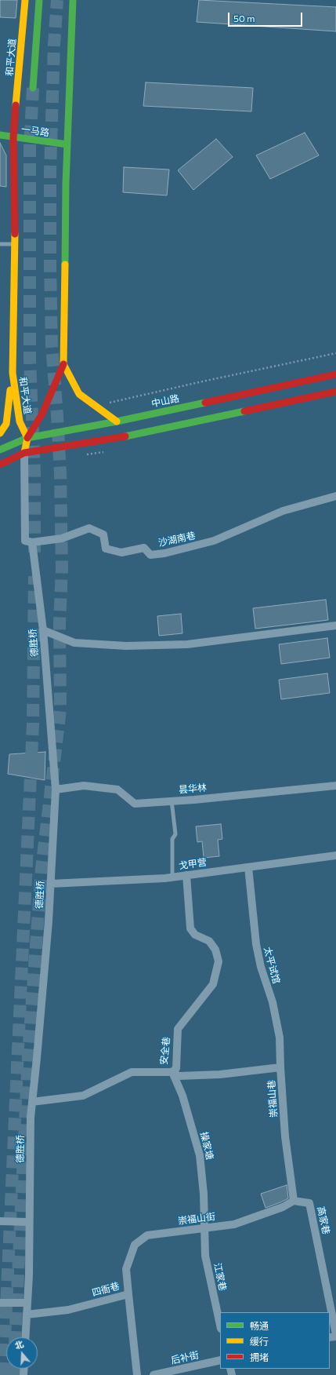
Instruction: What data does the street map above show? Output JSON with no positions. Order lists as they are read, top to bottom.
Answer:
{
  "streets": {
    "main road": ["和平大道", "一马路", "中山路"],
    "street": [
      "沙湖南巷",
      "德胜桥",
      "昙华林",
      "戈甲营",
      "太平试馆",
      "安全巷",
      "崇福山巷",
      "操家塘",
      "崇福山街",
      "高家巷",
      "江家巷",
      "四衙巷",
      "后补街"
    ]
  },
  "crossings": [
    ["和平大道", "一马路"],
    ["和平大道", "中山路"],
    ["沙湖南巷", "德胜桥"],
    ["德胜桥", "昙华林"],
    ["德胜桥", "戈甲营"],
    ["德胜桥", "安全巷"],
    ["德胜桥", "四衙巷"],
    ["戈甲营", "太平试馆"],
    ["戈甲营", "安全巷"],
    ["太平试馆", "崇福山巷"],
    ["安全巷", "崇福山巷"],
    ["安全巷", "操家塘"],
    ["崇福山巷", "操家塘"],
    ["崇福山巷", "崇福山街"],
    ["崇福山巷", "高家巷"],
    ["操家塘", "崇福山街"],
    ["操家塘", "江家巷"],
    ["崇福山街", "高家巷"],
    ["崇福山街", "江家巷"],
    ["崇福山街", "四衙巷"]
  ],
  "legend": ["畅通", "缓行", "拥堵"],
  "scale_bar": "50 m",
  "north": "top"
}
